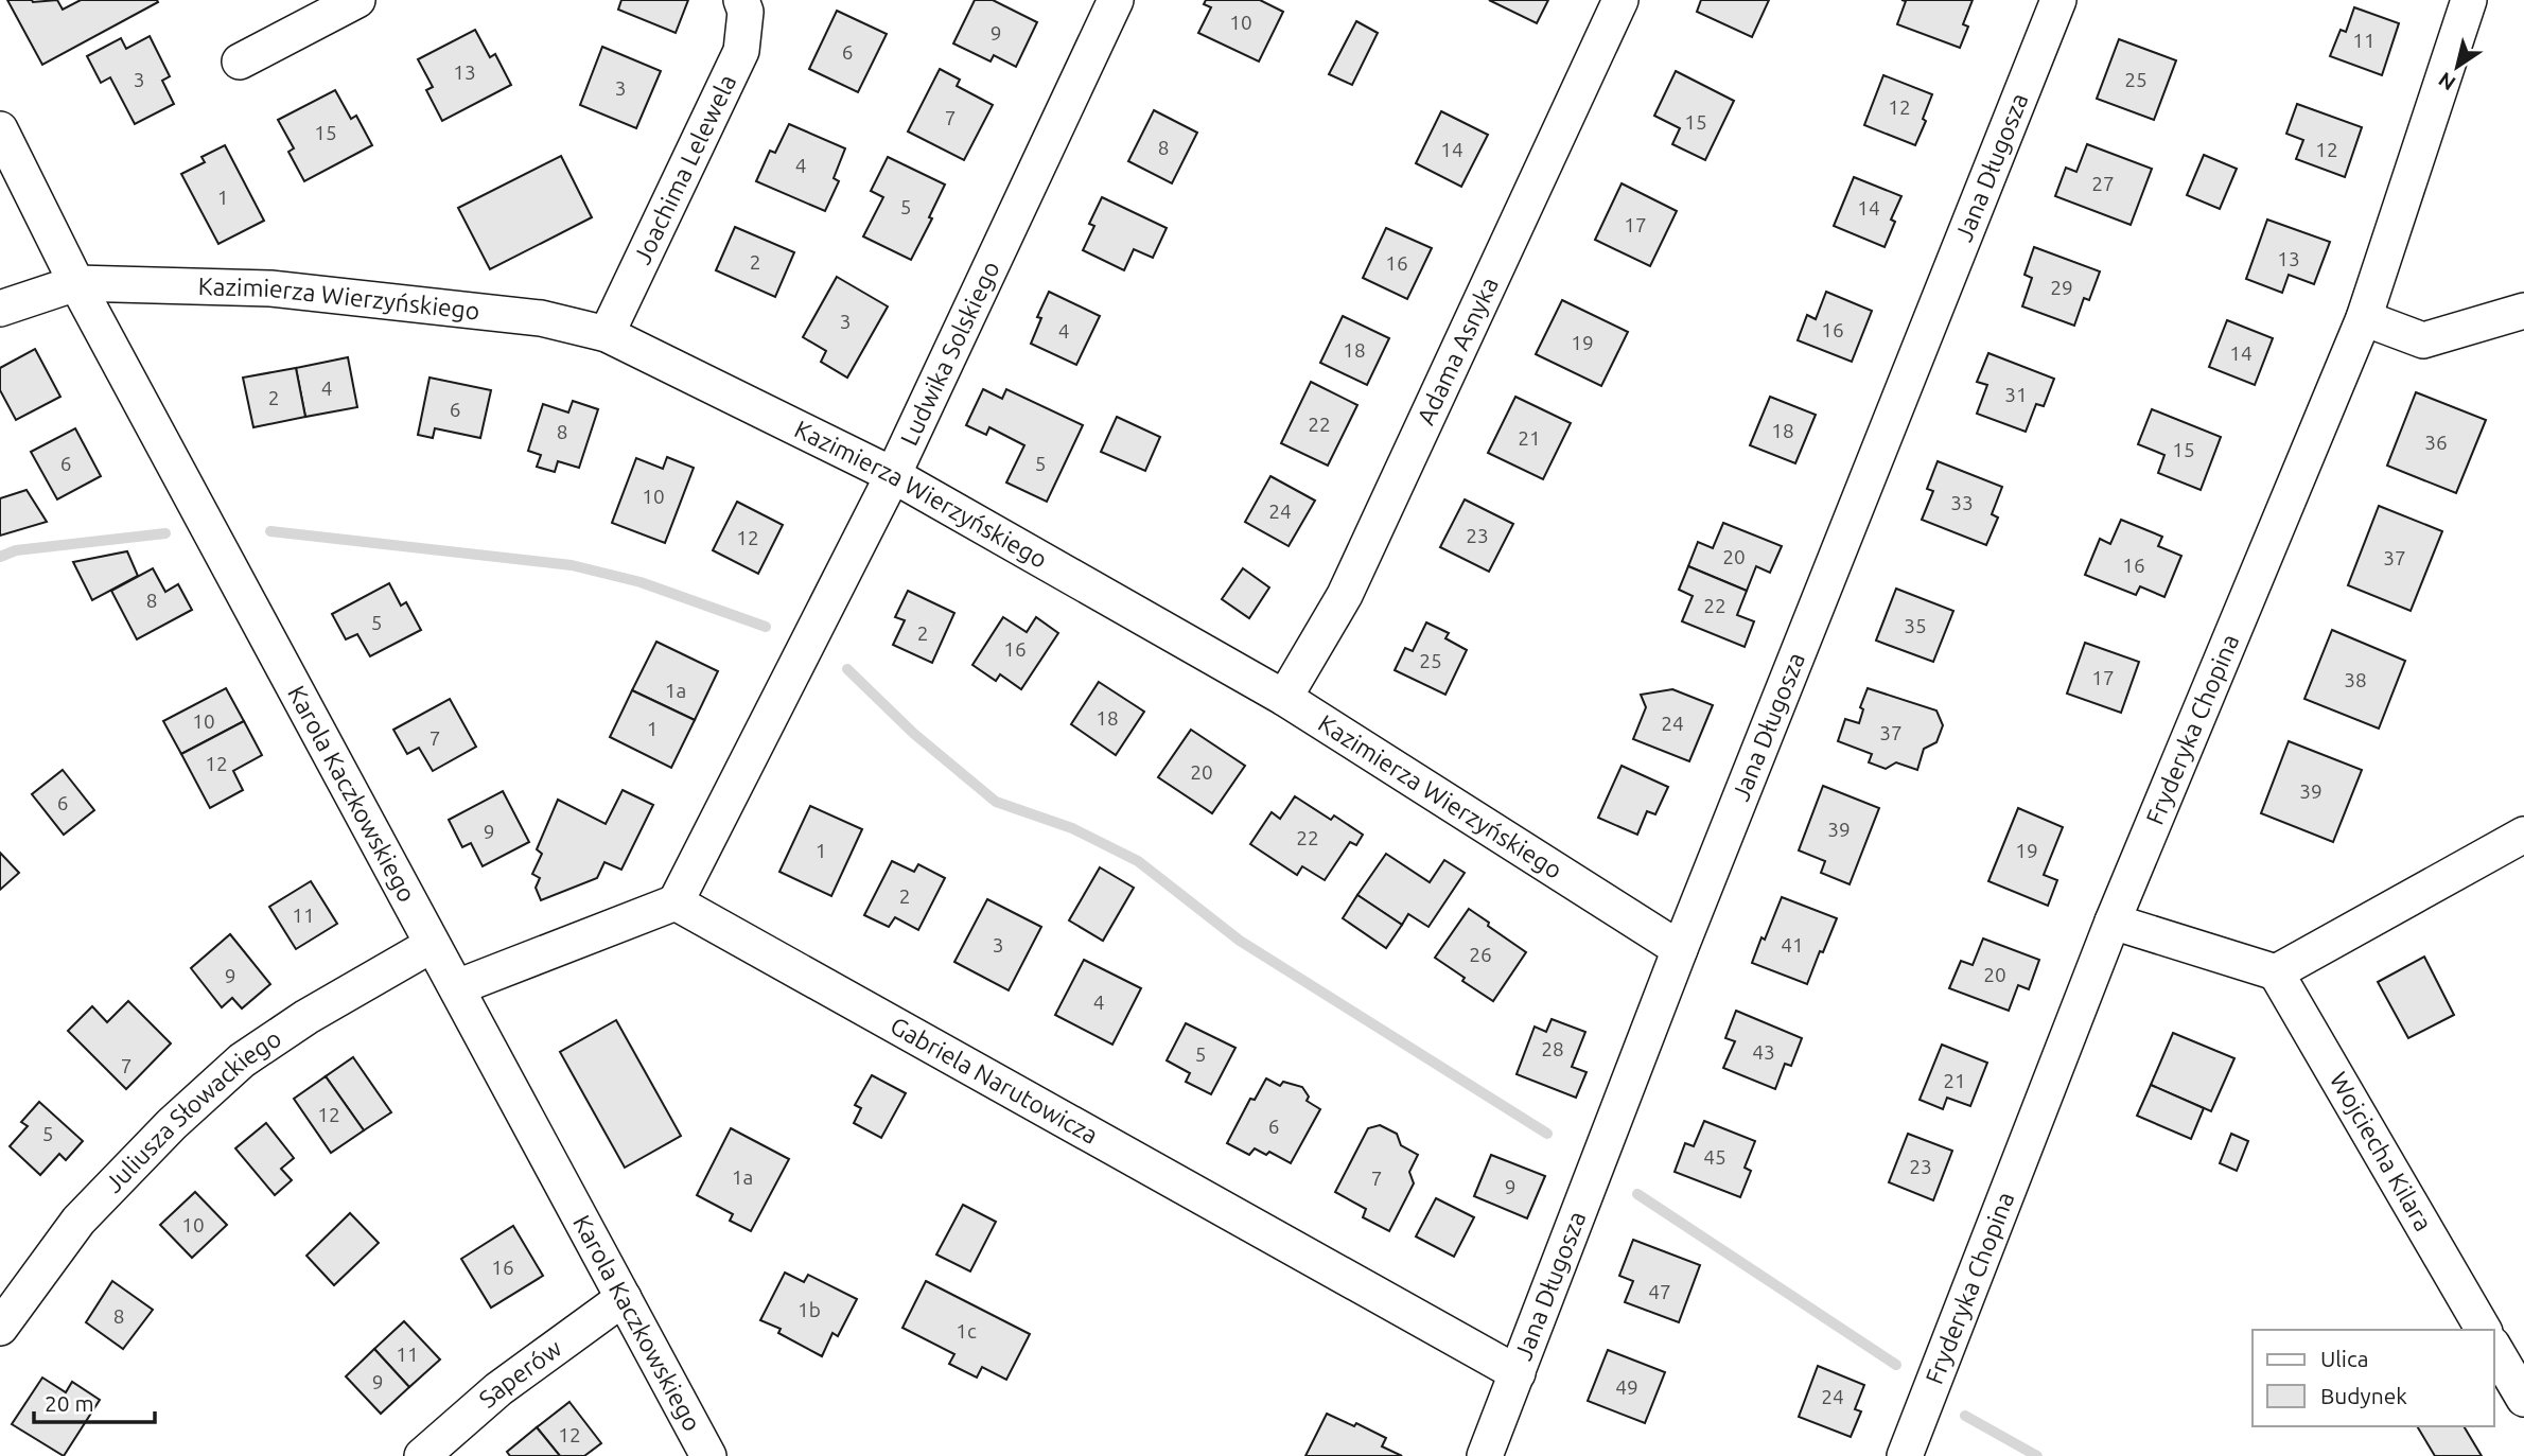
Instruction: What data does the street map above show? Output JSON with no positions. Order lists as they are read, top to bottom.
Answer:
{
  "streets": {
    "street": [
      "Joachima Lelewela",
      "Jana Długosza",
      "Kazimierza Wierzyńskiego",
      "Adama Asnyka",
      "Ludwika Solskiego",
      "Fryderyka Chopina",
      "Karola Kaczkowskiego",
      "Gabriela Narutowicza",
      "Juliusza Słowackiego",
      "Wojciecha Kilara",
      "Saperów"
    ]
  },
  "crossings": [
    ["Joachima Lelewela", "Kazimierza Wierzyńskiego"],
    ["Jana Długosza", "Kazimierza Wierzyńskiego"],
    ["Jana Długosza", "Gabriela Narutowicza"],
    ["Kazimierza Wierzyńskiego", "Adama Asnyka"],
    ["Kazimierza Wierzyńskiego", "Ludwika Solskiego"],
    ["Kazimierza Wierzyńskiego", "Karola Kaczkowskiego"],
    ["Ludwika Solskiego", "Gabriela Narutowicza"],
    ["Karola Kaczkowskiego", "Juliusza Słowackiego"],
    ["Karola Kaczkowskiego", "Saperów"]
  ],
  "house_numbers": [
    "10",
    "9",
    "11",
    "6",
    "13",
    "3",
    "25",
    "3",
    "12",
    "7",
    "15",
    "15",
    "8",
    "14",
    "12",
    "4",
    "27",
    "1",
    "5",
    "14",
    "17",
    "13",
    "2",
    "16",
    "29",
    "3",
    "16",
    "4",
    "19",
    "18",
    "14",
    "4",
    "31",
    "2",
    "6",
    "22",
    "18",
    "8",
    "21",
    "36",
    "15",
    "6",
    "5",
    "10",
    "33",
    "24",
    "23",
    "12",
    "20",
    "37",
    "16",
    "8",
    "22",
    "5",
    "35",
    "2",
    "16",
    "25",
    "17",
    "38",
    "1a",
    "18",
    "10",
    "24",
    "1",
    "37",
    "7",
    "12",
    "20",
    "39",
    "6",
    "39",
    "9",
    "22",
    "1",
    "19",
    "2",
    "11",
    "3",
    "41",
    "26",
    "20",
    "9",
    "4",
    "28",
    "43",
    "5",
    "7",
    "21",
    "12",
    "6",
    "5",
    "45",
    "23",
    "1a",
    "7",
    "9",
    "10",
    "16",
    "47",
    "1b",
    "8",
    "1c",
    "11",
    "9",
    "49",
    "24",
    "12"
  ],
  "legend": ["Ulica", "Budynek"],
  "scale_bar": "20 m",
  "north": "bottom left"
}
